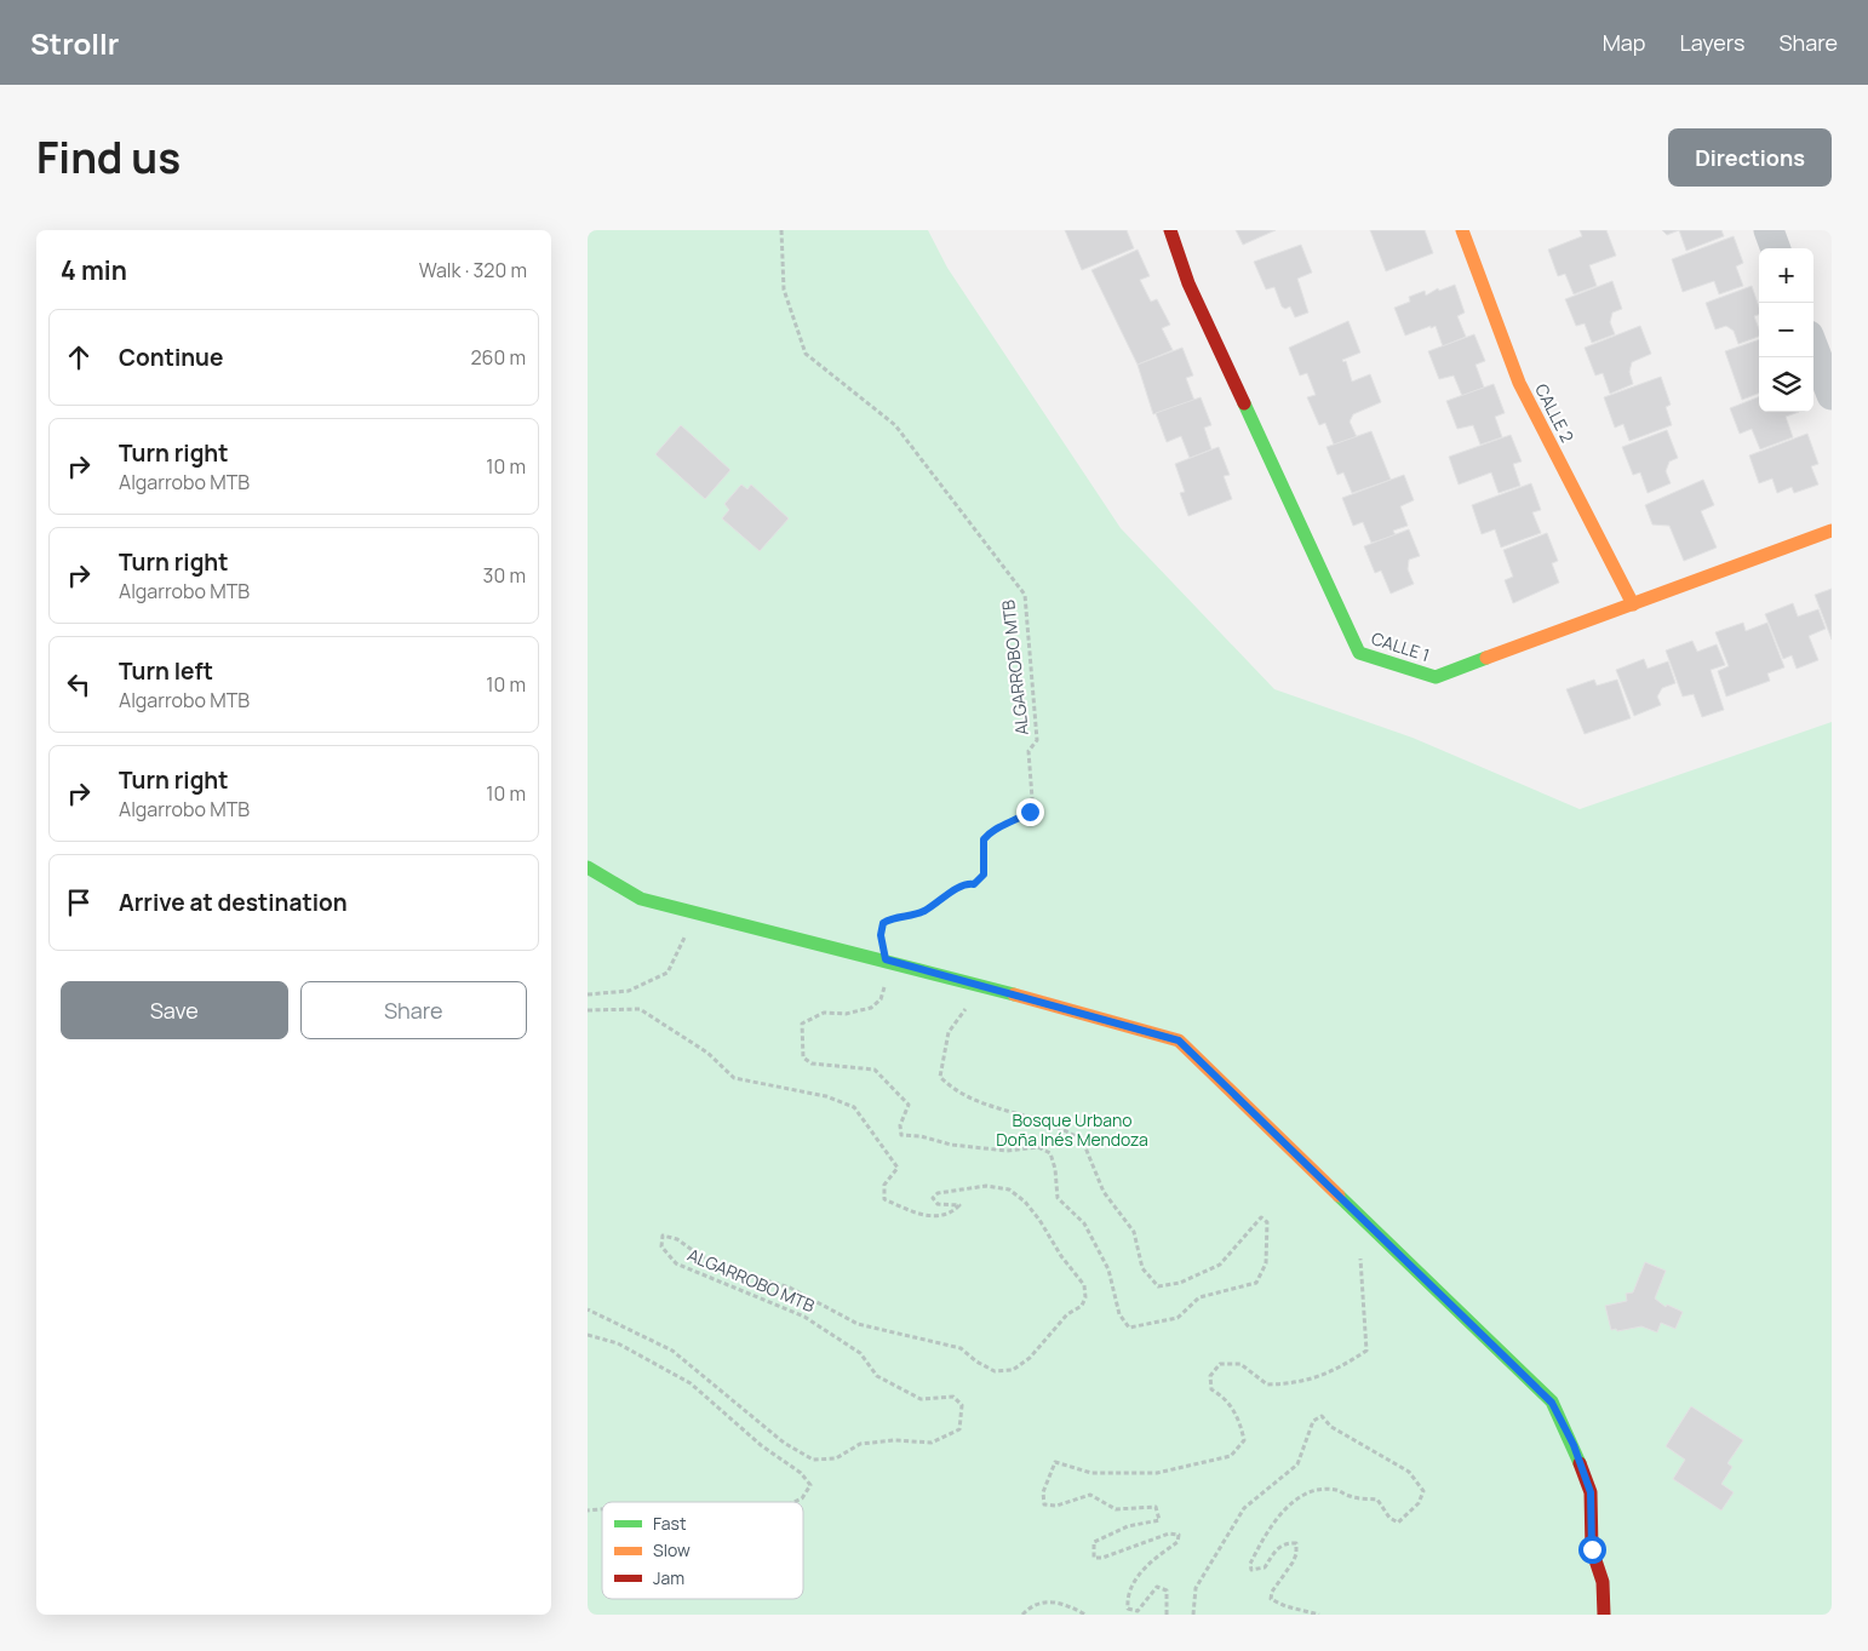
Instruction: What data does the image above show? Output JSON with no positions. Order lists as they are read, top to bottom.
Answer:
{
  "streets": {
    "street": ["CALLE 2", "CALLE 1"],
    "path": ["ALGARROBO MTB"]
  },
  "crossings": [
    ["CALLE 2", "CALLE 1"]
  ],
  "parks": ["Bosque Urbano Doña Inés Mendoza"],
  "legend": ["Fast", "Slow", "Jam"],
  "page": {
    "header": "Strollr",
    "nav": ["Map", "Layers", "Share"],
    "title": "Find us",
    "buttons": [
      "Directions",
      ["Save", "Share"]
    ],
    "heading": ["4 min", "Walk · 320 m"],
    "map_buttons": ["+", "−"],
    "list": [
      ["Continue", "260 m"],
      ["Turn right", "Algarrobo MTB", "10 m"],
      ["Turn right", "Algarrobo MTB", "30 m"],
      ["Turn left", "Algarrobo MTB", "10 m"],
      ["Turn right", "Algarrobo MTB", "10 m"],
      "Arrive at destination"
    ]
  }
}
